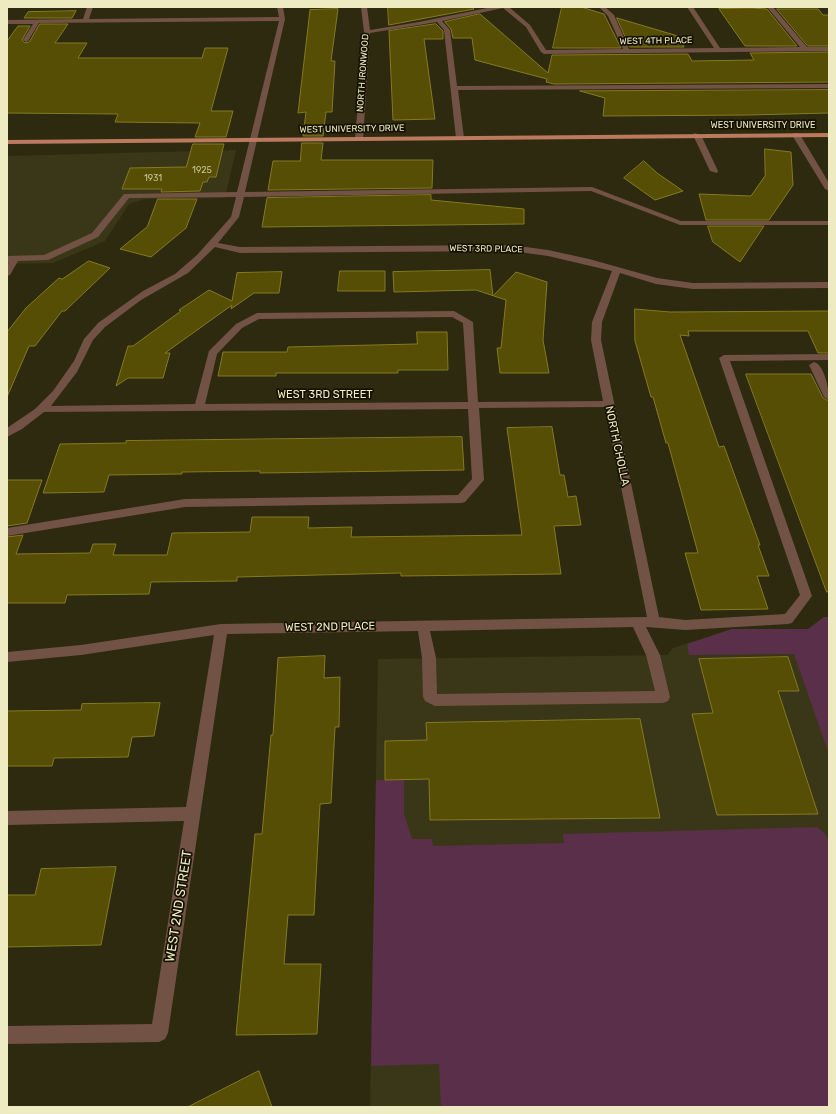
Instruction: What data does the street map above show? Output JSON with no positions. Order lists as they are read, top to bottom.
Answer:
{
  "streets": {
    "main road": ["WEST UNIVERSITY DRIVE"],
    "street": [
      "WEST 4TH PLACE",
      "NORTH IRONWOOD",
      "WEST 3RD PLACE",
      "WEST 3RD STREET",
      "NORTH CHOLLA",
      "WEST 2ND PLACE",
      "WEST 2ND STREET"
    ]
  },
  "crossings": [
    ["NORTH IRONWOOD", "WEST UNIVERSITY DRIVE"],
    ["WEST 3RD PLACE", "NORTH CHOLLA"],
    ["WEST 3RD STREET", "NORTH CHOLLA"],
    ["NORTH CHOLLA", "WEST 2ND PLACE"],
    ["WEST 2ND PLACE", "WEST 2ND STREET"]
  ],
  "house_numbers": ["1925", "1931"]
}
